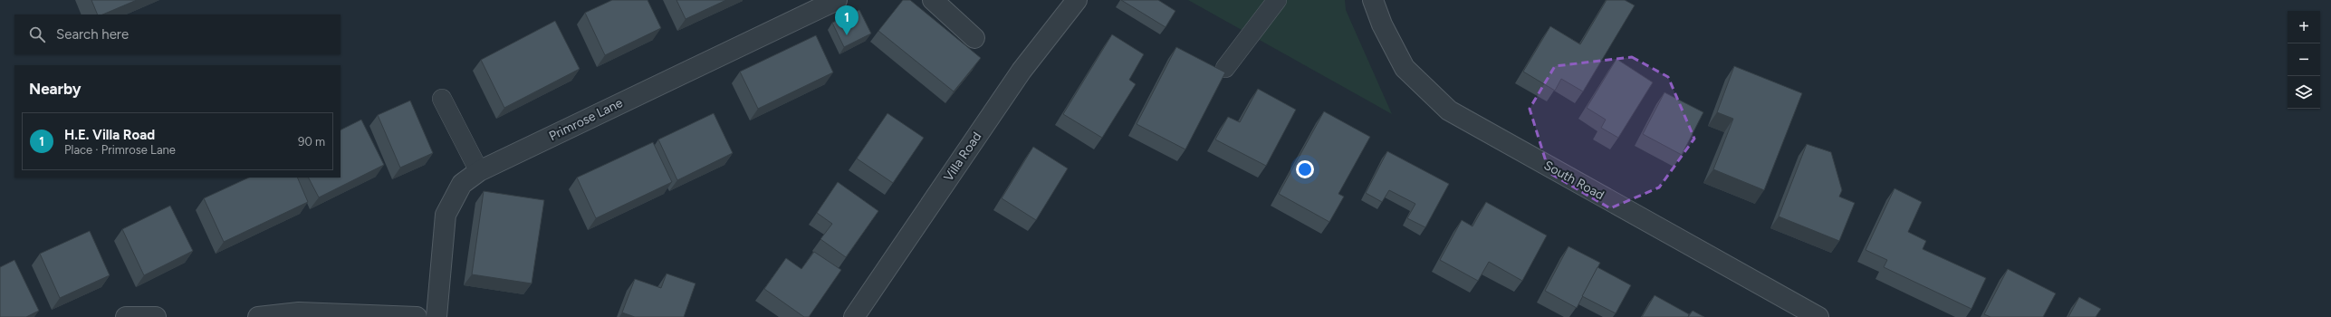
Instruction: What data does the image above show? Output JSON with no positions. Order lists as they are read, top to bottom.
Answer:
{
  "streets": {
    "street": ["Primrose Lane", "Villa Road", "South Road"]
  },
  "page": {
    "pins": "1",
    "map_buttons": ["+", "−"],
    "search": "Search here",
    "heading": "Nearby",
    "list": [
      {
        "mark": "1",
        "name": "H.E. Villa Road",
        "note": "Place · Primrose Lane",
        "value": "90 m"
      }
    ]
  }
}
